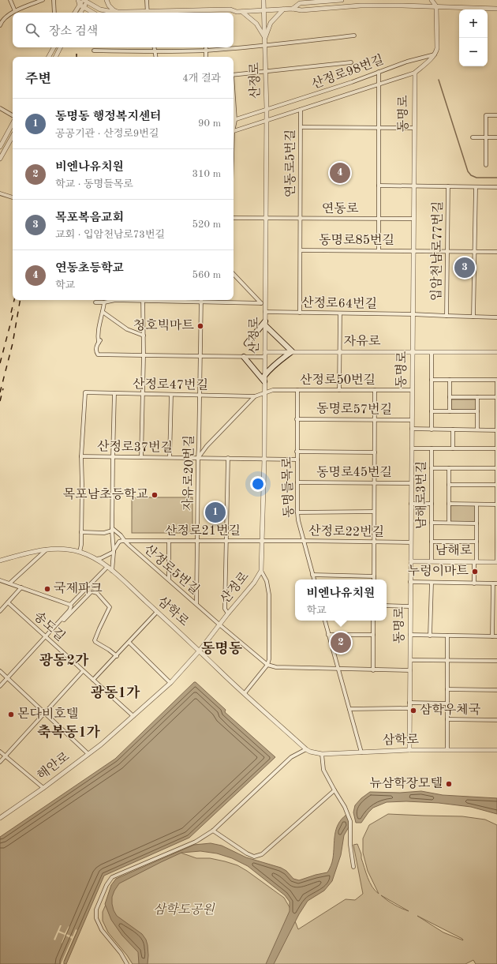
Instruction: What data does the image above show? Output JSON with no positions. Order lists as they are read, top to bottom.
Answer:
{
  "streets": {
    "street": [
      "산정로98번길",
      "산정로",
      "동명로",
      "연동로5번길",
      "연동로",
      "동명로85번길",
      "입암천남로77번길",
      "산정로64번길",
      "자유로",
      "산정로50번길",
      "산정로47번길",
      "동명로57번길",
      "산정로37번길",
      "자유로20번길",
      "동명로45번길",
      "동명들목로",
      "남해로3번길",
      "산정로21번길",
      "산정로22번길",
      "남해로",
      "산정로5번길",
      "삼학로",
      "송도길",
      "해안로"
    ]
  },
  "crossings": [
    ["산정로98번길", "산정로"],
    ["산정로", "연동로"],
    ["산정로", "산정로64번길"],
    ["산정로", "자유로"],
    ["산정로", "산정로50번길"],
    ["산정로", "산정로37번길"],
    ["산정로", "산정로21번길"],
    ["산정로", "산정로22번길"],
    ["산정로", "산정로5번길"],
    ["산정로", "삼학로"],
    ["산정로", "해안로"],
    ["동명로", "연동로"],
    ["동명로", "동명로85번길"],
    ["동명로", "산정로64번길"],
    ["동명로", "자유로"],
    ["동명로", "산정로50번길"],
    ["동명로", "동명로57번길"],
    ["동명로", "동명로45번길"],
    ["동명로", "산정로22번길"],
    ["동명로", "남해로"],
    ["동명로", "삼학로"],
    ["연동로5번길", "연동로"],
    ["연동로5번길", "동명로85번길"],
    ["연동로5번길", "산정로64번길"],
    ["동명로85번길", "입암천남로77번길"],
    ["입암천남로77번길", "산정로64번길"],
    ["산정로50번길", "산정로47번길"],
    ["산정로50번길", "동명들목로"],
    ["산정로47번길", "산정로37번길"],
    ["산정로47번길", "자유로20번길"],
    ["동명로57번길", "동명들목로"],
    ["산정로37번길", "자유로20번길"],
    ["산정로37번길", "동명들목로"],
    ["자유로20번길", "산정로21번길"],
    ["자유로20번길", "산정로5번길"],
    ["동명로45번길", "동명들목로"],
    ["동명들목로", "산정로22번길"],
    ["남해로3번길", "남해로"],
    ["산정로21번길", "산정로22번길"],
    ["산정로21번길", "산정로5번길"],
    ["삼학로", "해안로"],
    ["송도길", "해안로"]
  ],
  "districts": [
    "동명동",
    "광동2가",
    "광동1가",
    "축복동1가"
  ],
  "parks": ["삼학도공원"],
  "places": [
    "청호빅마트",
    "목포남초등학교",
    "누렁이마트",
    "국제파크",
    "삼학우체국",
    "몬다비호텔",
    "뉴삼학장모텔"
  ],
  "page": {
    "map_buttons": ["+", "−"],
    "search": "장소 검색",
    "heading": ["주변", "4개 결과"],
    "list": [
      {
        "mark": "1",
        "name": "동명동 행정복지센터",
        "note": "공공기관 · 산정로9번길",
        "value": "90 m"
      },
      {
        "mark": "2",
        "name": "비엔나유치원",
        "note": "학교 · 동명들목로",
        "value": "310 m"
      },
      {
        "mark": "3",
        "name": "목포복음교회",
        "note": "교회 · 입암천남로73번길",
        "value": "520 m"
      },
      {
        "mark": "4",
        "name": "연동초등학교",
        "note": "학교",
        "value": "560 m"
      }
    ],
    "pins": [
      "4",
      "3",
      "1",
      "2"
    ],
    "popup": ["비엔나유치원", "학교"]
  }
}
